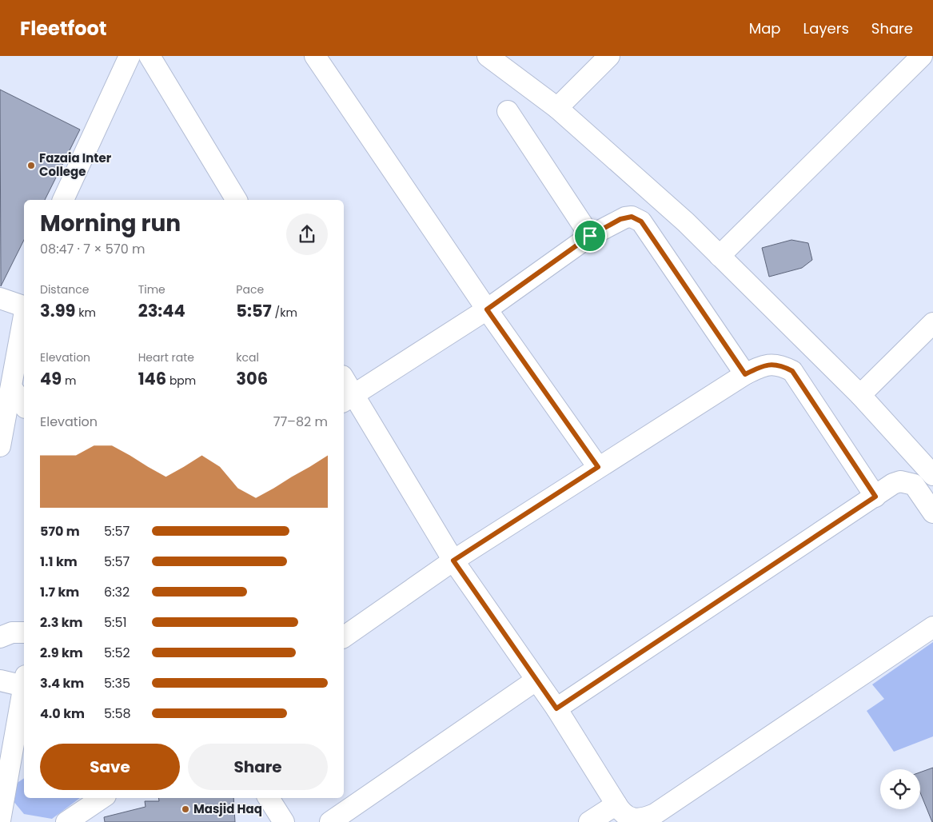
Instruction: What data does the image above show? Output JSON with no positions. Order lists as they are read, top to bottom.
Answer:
{
  "places": ["Fazaia Inter College", "Masjid Haq"],
  "page": {
    "header": "Fleetfoot",
    "nav": ["Map", "Layers", "Share"],
    "heading": ["Morning run", "08:47 · 7 × 570 m"],
    "stats": [
      ["Distance", "3.99 km"],
      ["Time", "23:44"],
      ["Pace", "5:57 /km"],
      ["Elevation", "49 m"],
      ["Heart rate", "146 bpm"],
      ["kcal", "306"]
    ],
    "chart": ["Elevation", "77–82 m"],
    "list": [
      {
        "name": "570 m",
        "note": "5:57"
      },
      {
        "name": "1.1 km",
        "note": "5:57"
      },
      {
        "name": "1.7 km",
        "note": "6:32"
      },
      {
        "name": "2.3 km",
        "note": "5:51"
      },
      {
        "name": "2.9 km",
        "note": "5:52"
      },
      {
        "name": "3.4 km",
        "note": "5:35"
      },
      {
        "name": "4.0 km",
        "note": "5:58"
      }
    ],
    "buttons": ["Save", "Share"]
  }
}
